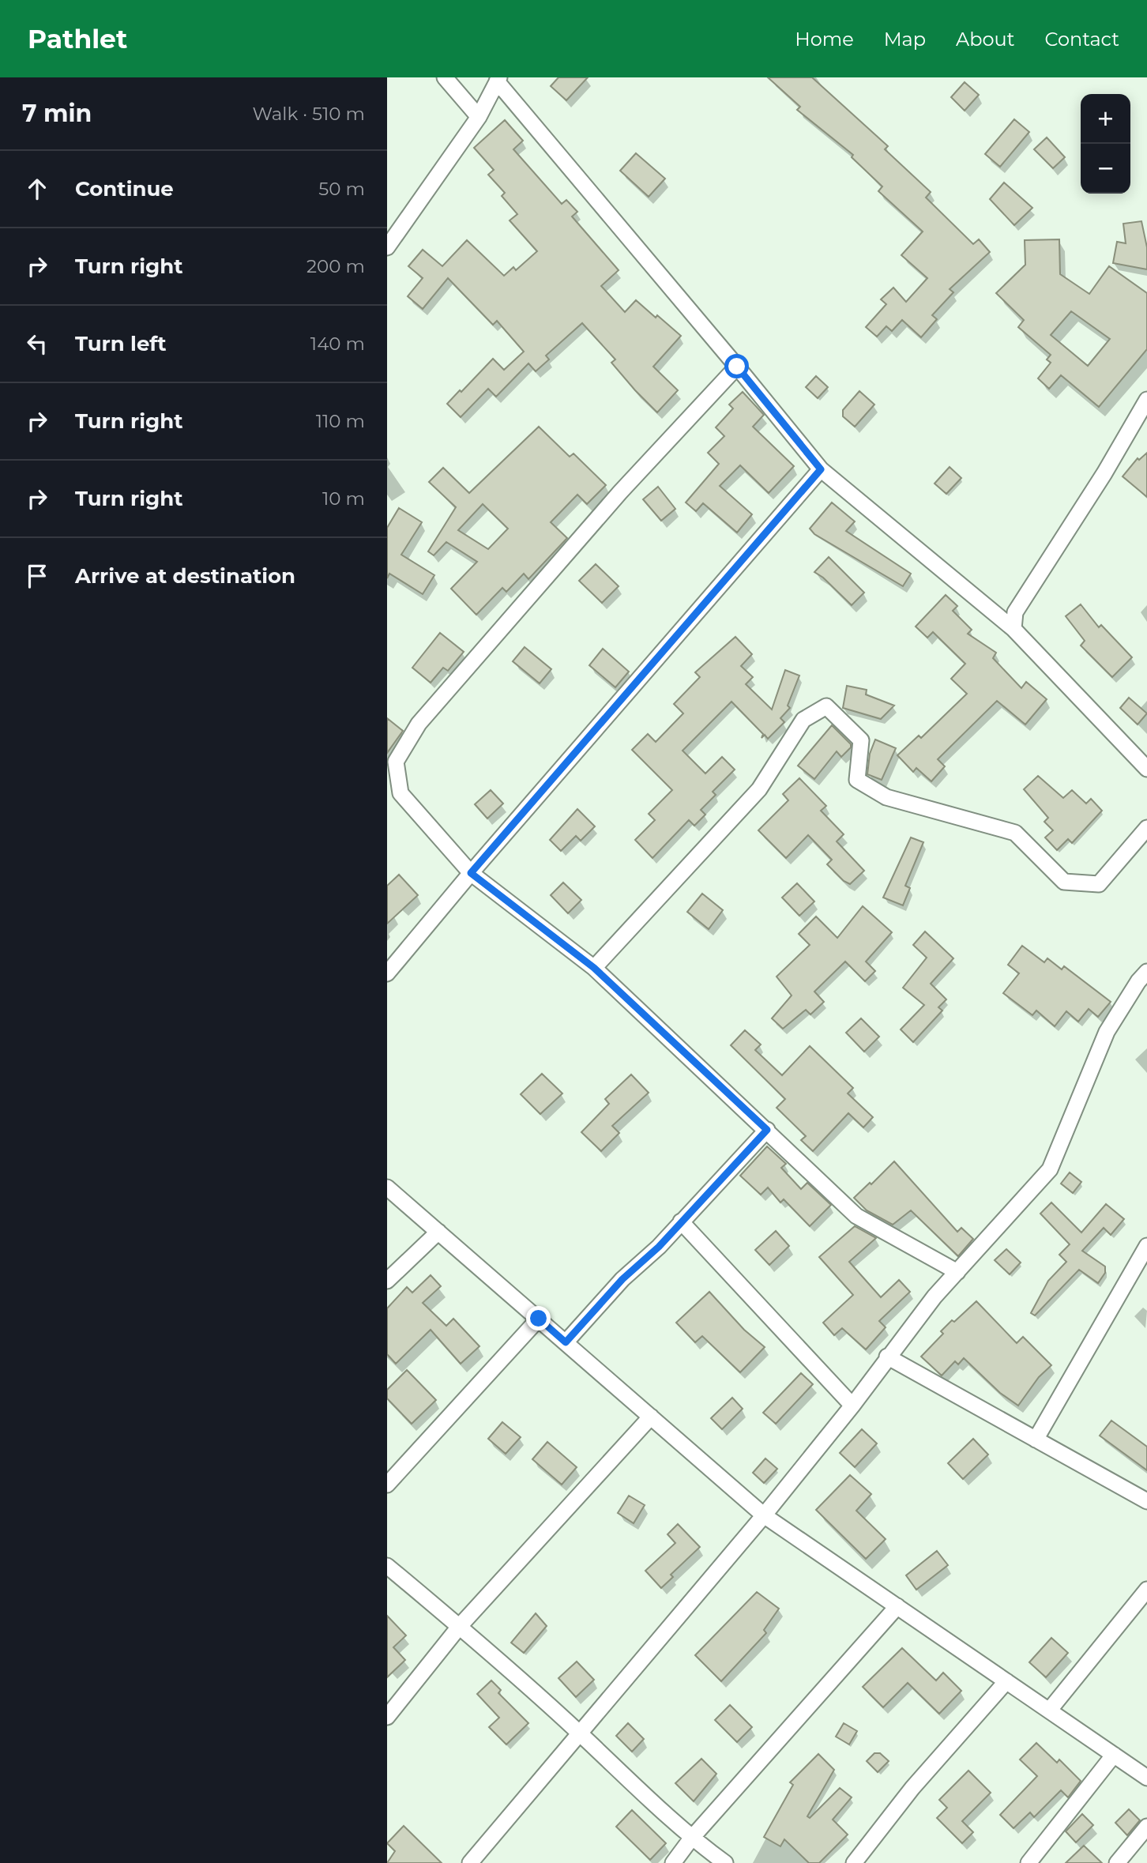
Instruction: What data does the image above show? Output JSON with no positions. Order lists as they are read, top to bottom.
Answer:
{
  "page": {
    "header": "Pathlet",
    "nav": [
      "Home",
      "Map",
      "About",
      "Contact"
    ],
    "heading": ["7 min", "Walk · 510 m"],
    "map_buttons": ["+", "−"],
    "list": [
      ["Continue", "50 m"],
      ["Turn right", "200 m"],
      ["Turn left", "140 m"],
      ["Turn right", "110 m"],
      ["Turn right", "10 m"],
      "Arrive at destination"
    ]
  }
}
